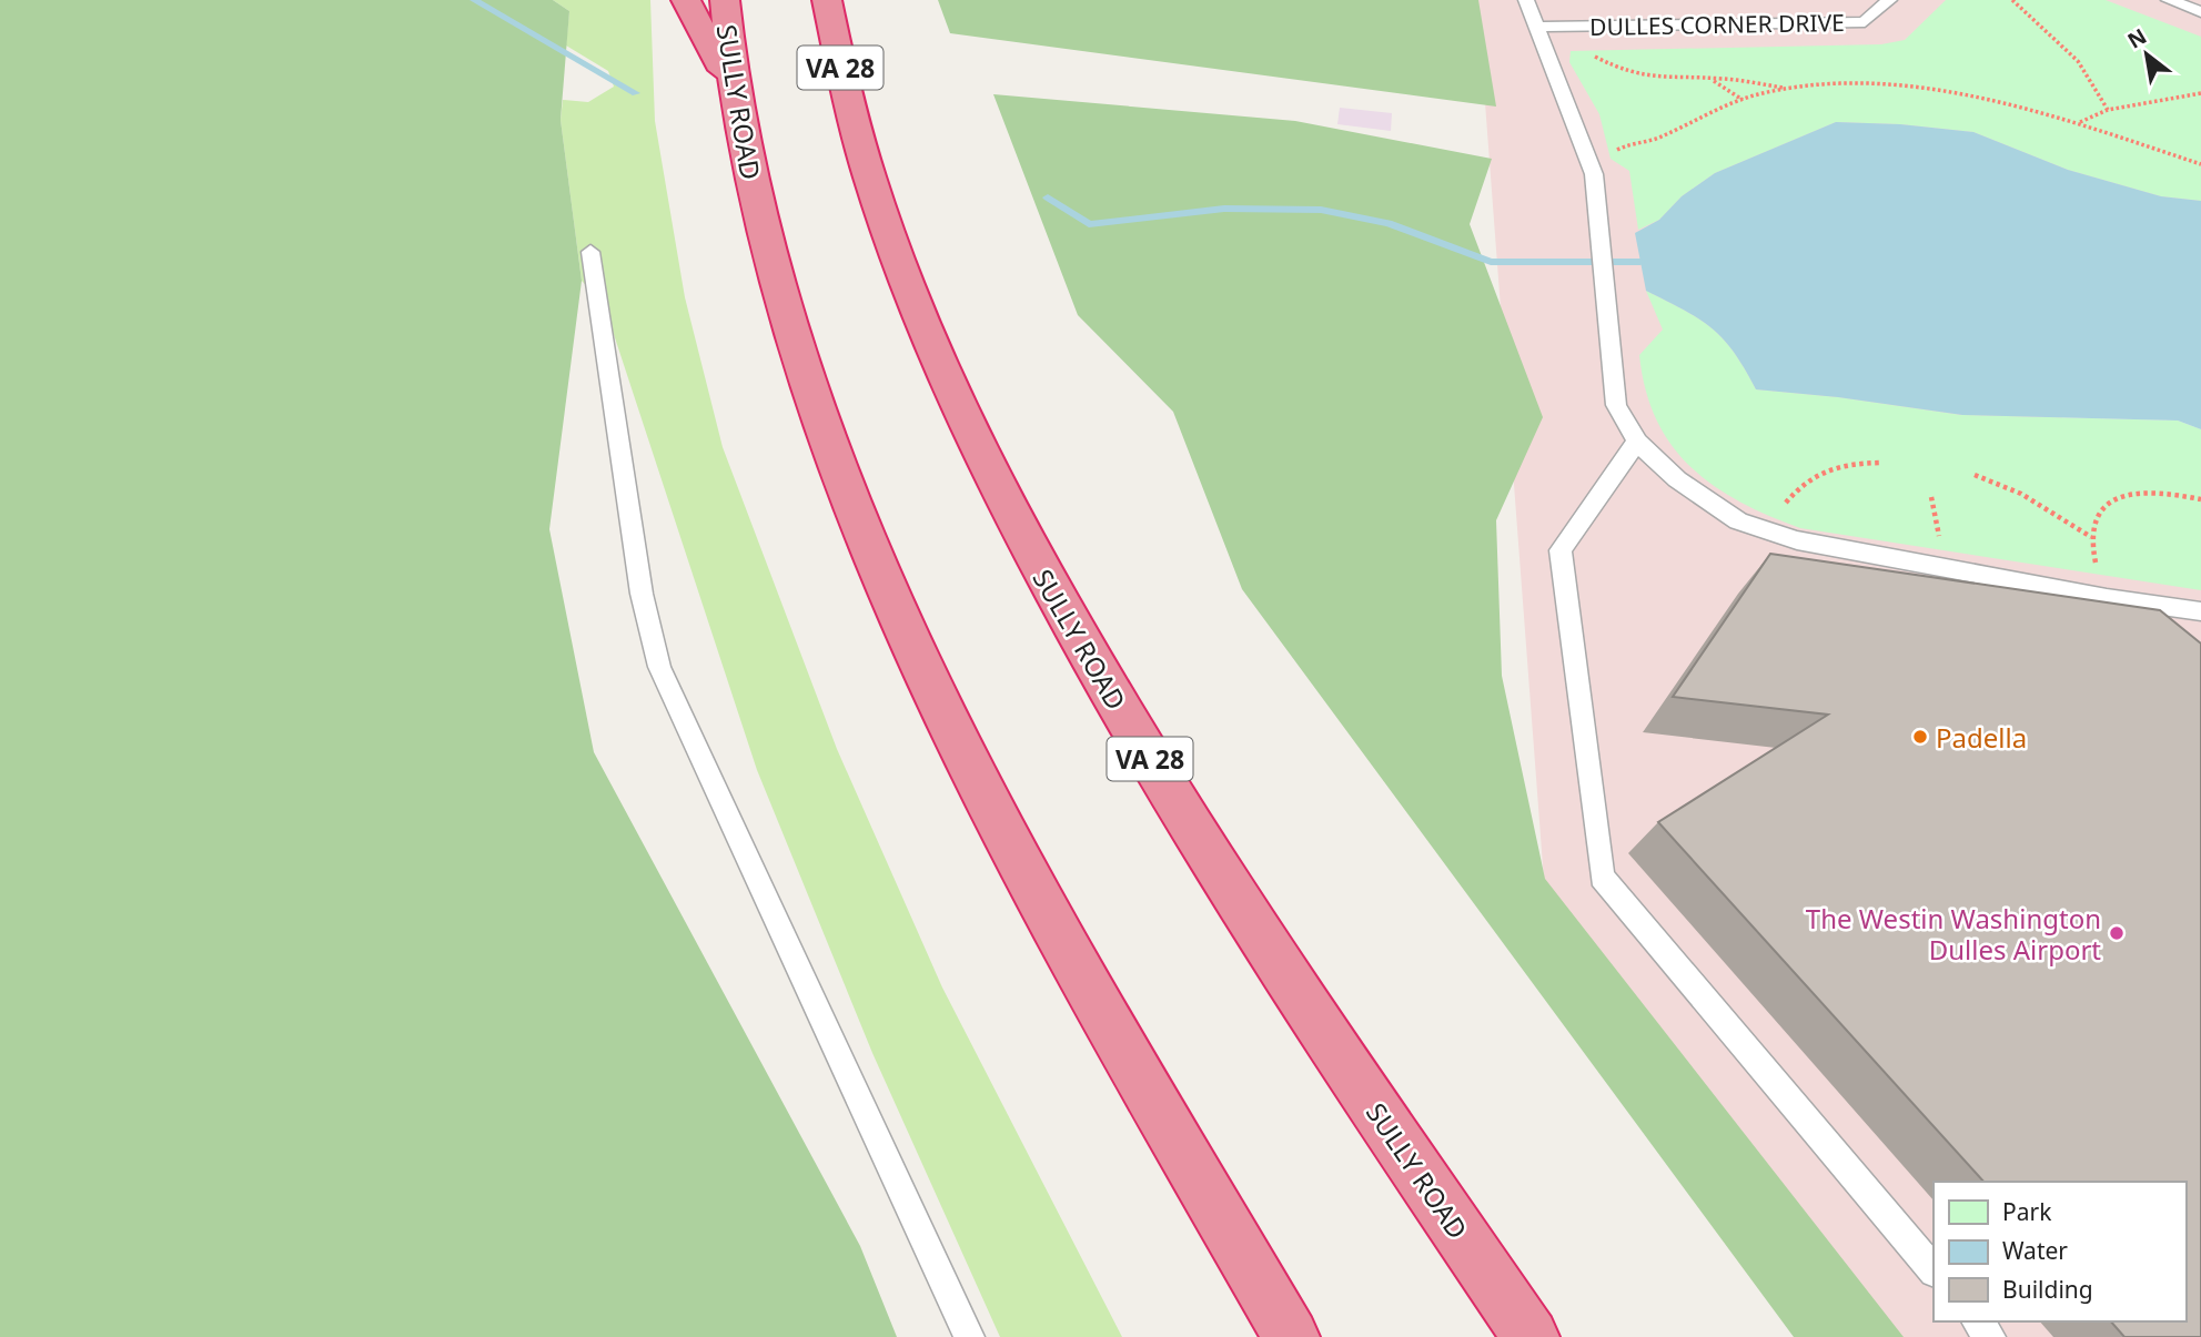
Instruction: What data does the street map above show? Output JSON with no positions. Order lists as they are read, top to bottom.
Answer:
{
  "streets": {
    "highway": ["VA 28", "SULLY ROAD"],
    "lane": ["DULLES CORNER DRIVE"]
  },
  "places": ["Padella", "The Westin Washington Dulles Airport"],
  "legend": ["Park", "Water", "Building"],
  "north": "top left"
}
